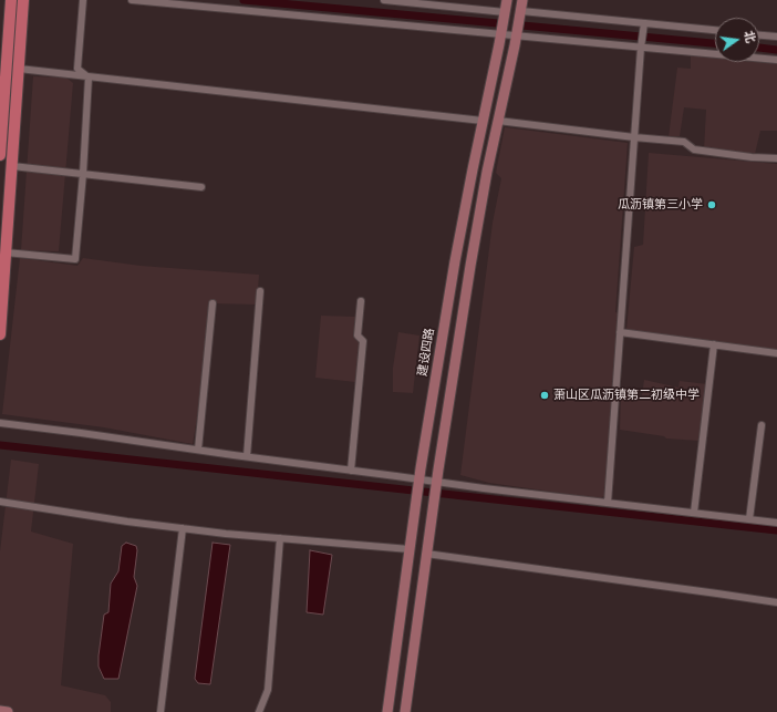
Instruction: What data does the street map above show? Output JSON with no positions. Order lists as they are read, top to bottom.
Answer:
{
  "streets": {
    "main road": ["建设四路"]
  },
  "places": ["瓜沥镇第三小学", "萧山区瓜沥镇第二初级中学"],
  "north": "right"
}
